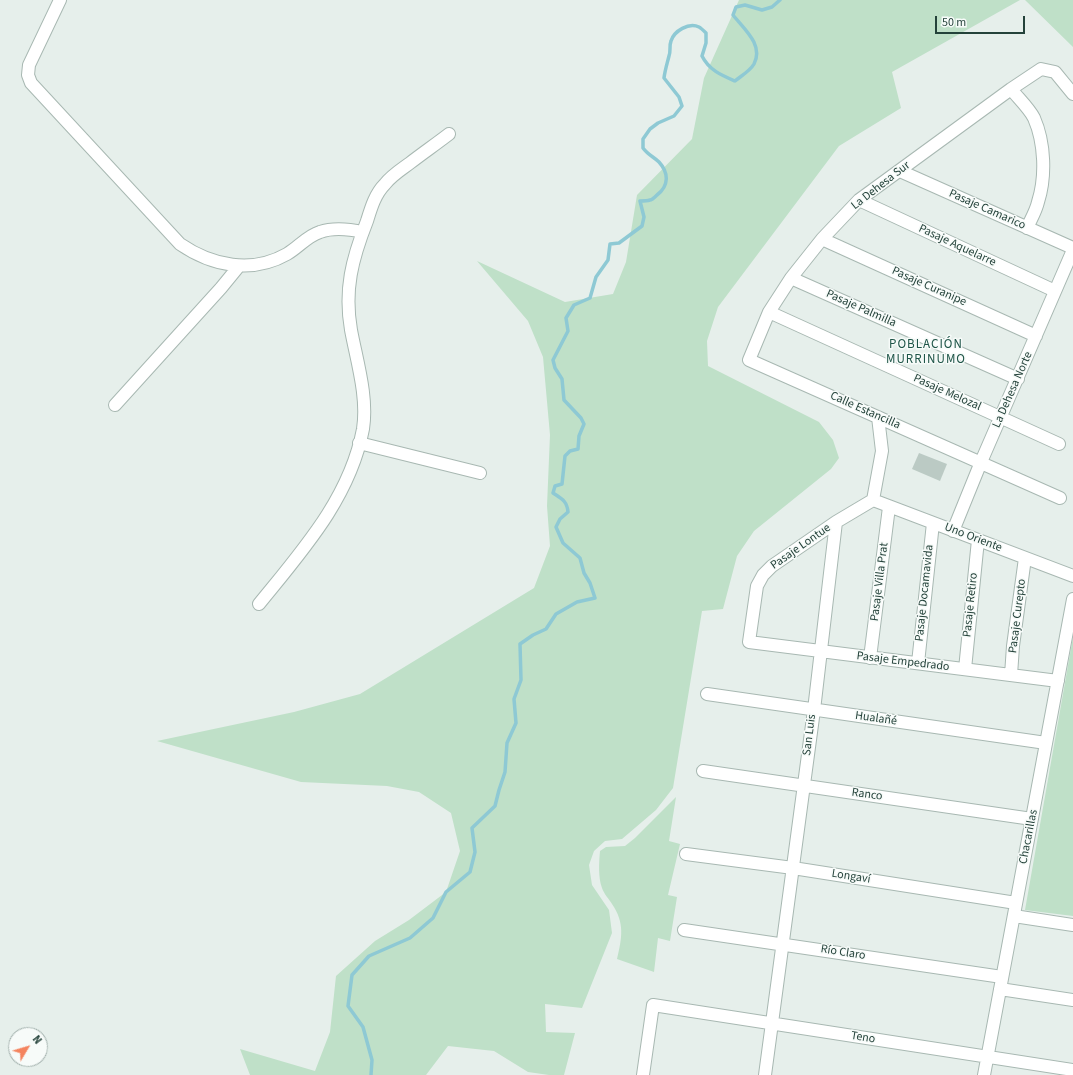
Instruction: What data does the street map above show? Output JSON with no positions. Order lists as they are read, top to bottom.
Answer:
{
  "streets": {
    "street": [
      "La Dehesa Sur",
      "Pasaje Camarico",
      "Pasaje Aquelarre",
      "Pasaje Curanipe",
      "Pasaje Palmilla",
      "La Dehesa Norte",
      "Pasaje Melozal",
      "Calle Estancilla",
      "Uno Oriente",
      "Pasaje Lontue",
      "Pasaje Villa Prat",
      "Pasaje Docamavida",
      "Pasaje Retiro",
      "Pasaje Curepto",
      "Pasaje Empedrado",
      "Hualañé",
      "San Luis",
      "Ranco",
      "Chacarillas",
      "Longaví",
      "Río Claro",
      "Teno"
    ]
  },
  "crossings": [
    ["La Dehesa Sur", "Pasaje Camarico"],
    ["La Dehesa Sur", "Pasaje Aquelarre"],
    ["La Dehesa Sur", "Pasaje Curanipe"],
    ["La Dehesa Sur", "Pasaje Palmilla"],
    ["La Dehesa Sur", "Pasaje Melozal"],
    ["La Dehesa Sur", "Calle Estancilla"],
    ["Pasaje Camarico", "La Dehesa Norte"],
    ["Pasaje Aquelarre", "La Dehesa Norte"],
    ["Pasaje Curanipe", "La Dehesa Norte"],
    ["Pasaje Palmilla", "La Dehesa Norte"],
    ["La Dehesa Norte", "Pasaje Melozal"],
    ["La Dehesa Norte", "Calle Estancilla"],
    ["La Dehesa Norte", "Uno Oriente"],
    ["Uno Oriente", "Pasaje Villa Prat"],
    ["Uno Oriente", "Pasaje Docamavida"],
    ["Uno Oriente", "Pasaje Retiro"],
    ["Uno Oriente", "Pasaje Curepto"],
    ["Pasaje Lontue", "Pasaje Empedrado"],
    ["Pasaje Lontue", "San Luis"],
    ["Pasaje Villa Prat", "Pasaje Empedrado"],
    ["Pasaje Docamavida", "Pasaje Empedrado"],
    ["Pasaje Retiro", "Pasaje Empedrado"],
    ["Pasaje Curepto", "Pasaje Empedrado"],
    ["Pasaje Empedrado", "San Luis"],
    ["Pasaje Empedrado", "Chacarillas"],
    ["Hualañé", "San Luis"],
    ["Hualañé", "Chacarillas"],
    ["San Luis", "Ranco"],
    ["San Luis", "Longaví"],
    ["San Luis", "Río Claro"],
    ["San Luis", "Teno"],
    ["Ranco", "Chacarillas"],
    ["Chacarillas", "Longaví"],
    ["Chacarillas", "Río Claro"],
    ["Chacarillas", "Teno"]
  ],
  "districts": ["POBLACIÓN MURRINUMO"],
  "scale_bar": "50 m",
  "north": "top right"
}
